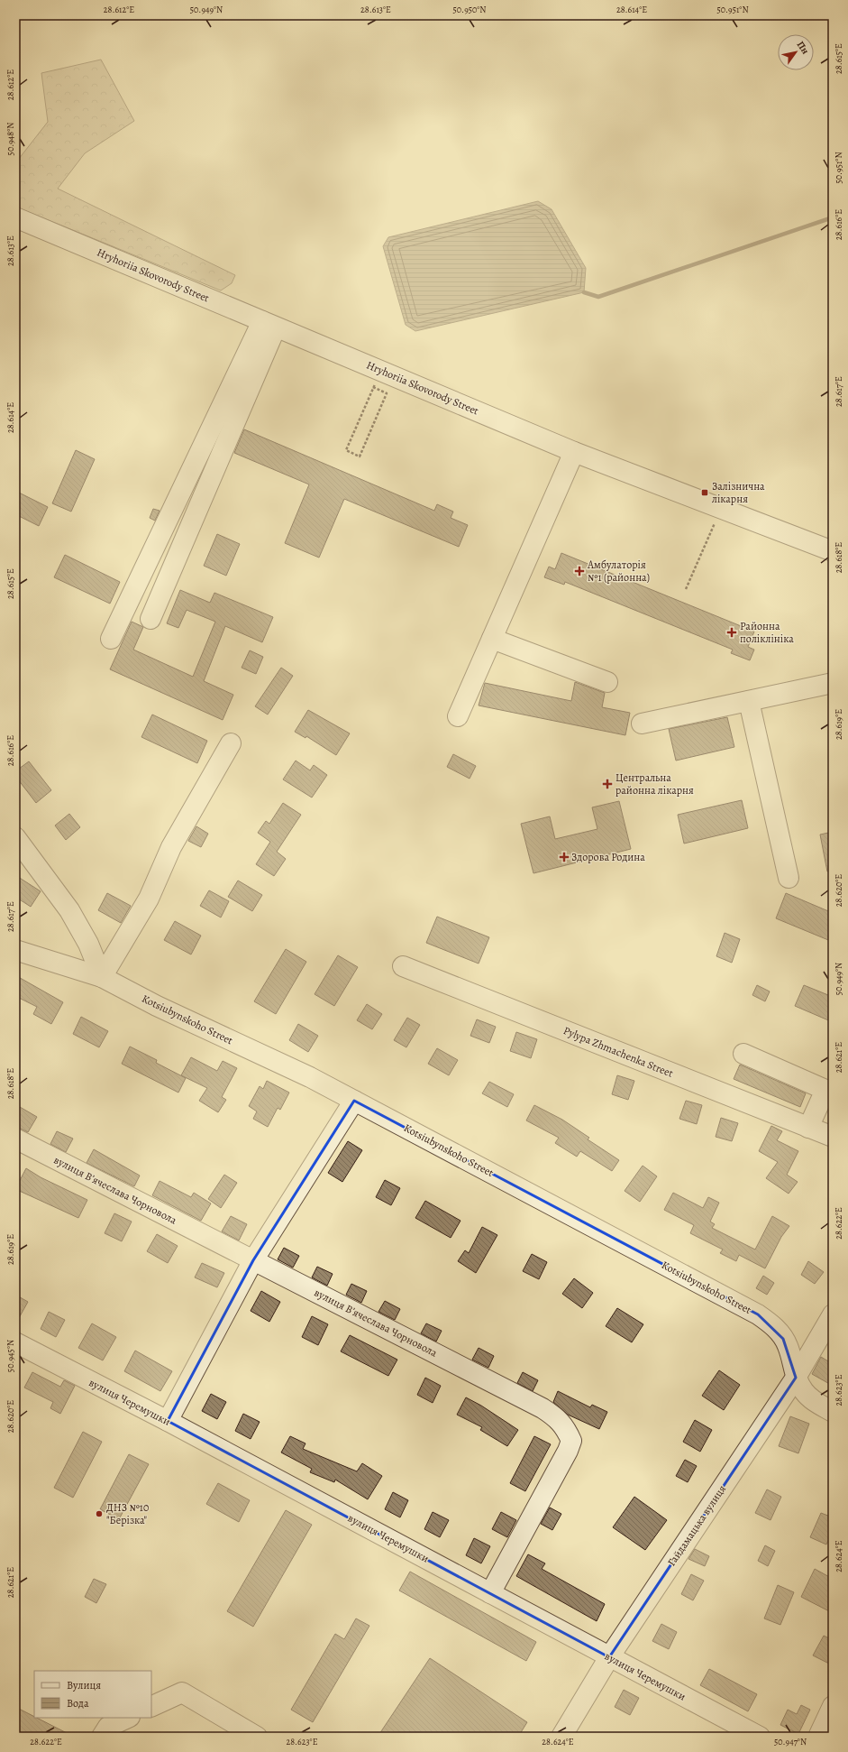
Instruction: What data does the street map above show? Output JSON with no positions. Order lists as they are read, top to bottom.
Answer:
{
  "streets": {
    "street": [
      "Hryhoriia Skovorody Street",
      "Kotsiubynskoho Street",
      "Pylypa Zhmachenka Street",
      "вулиця Вʼячеслава Чорновола",
      "вулиця Черемушки",
      "Гайдамацька вулиця"
    ]
  },
  "crossings": [
    ["Kotsiubynskoho Street", "Гайдамацька вулиця"],
    ["вулиця Вʼячеслава Чорновола", "вулиця Черемушки"],
    ["вулиця Черемушки", "Гайдамацька вулиця"]
  ],
  "places": {
    "transit": ["Залізнична лікарня"],
    "health": [
      "Амбулаторія №1 (районна)",
      "Районна поліклініка",
      "Центральна районна лікарня",
      "Здорова Родина"
    ],
    "other": ["ДНЗ №10 \"Берізка\""]
  },
  "legend": ["Вулиця", "Вода"],
  "north": "top right",
  "coordinates": [
    "28.612°E",
    "50.949°N",
    "28.613°E",
    "50.950°N",
    "28.614°E",
    "50.951°N",
    "28.615°E",
    "50.948°N",
    "28.616°E",
    "28.617°E",
    "28.618°E",
    "28.619°E",
    "28.620°E",
    "28.621°E",
    "28.622°E",
    "50.945°N",
    "28.623°E",
    "28.624°E",
    "50.947°N"
  ]
}
